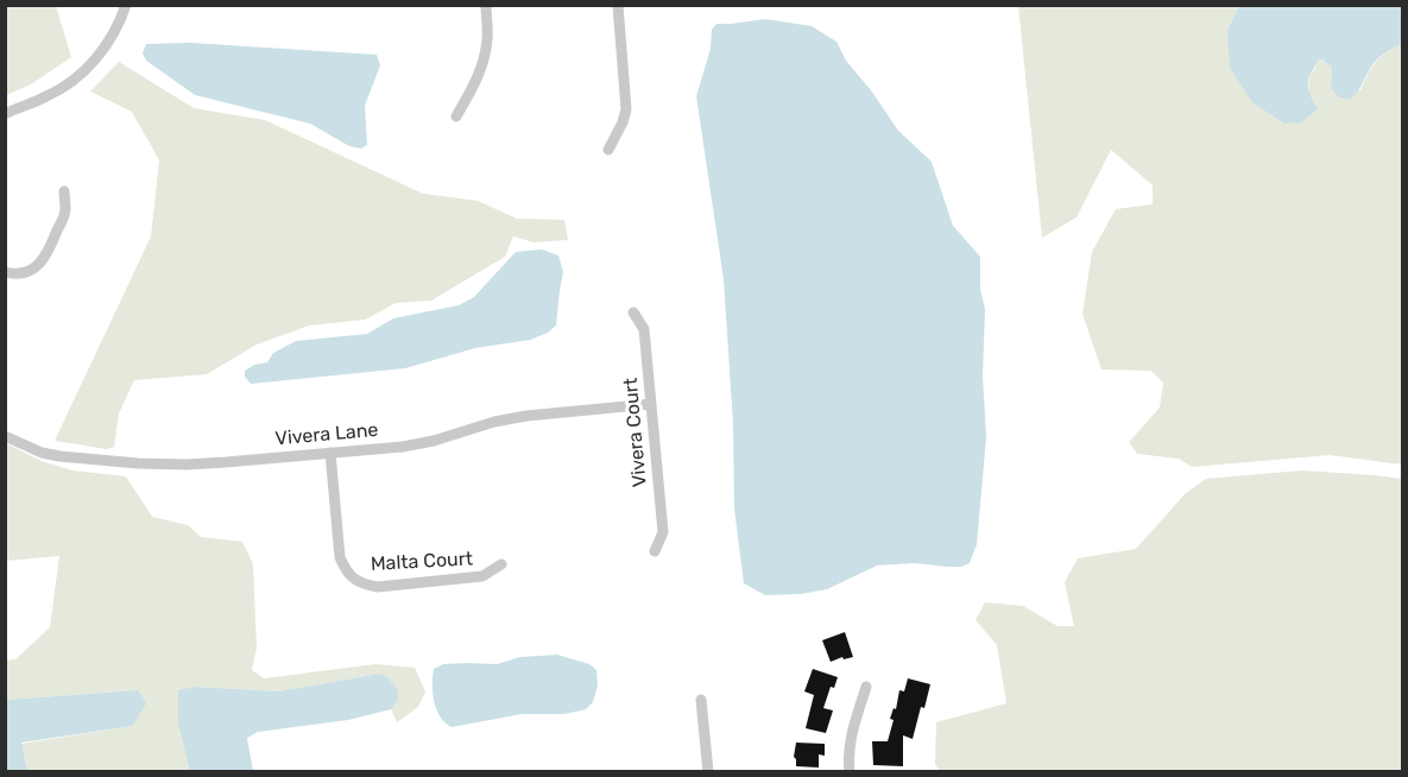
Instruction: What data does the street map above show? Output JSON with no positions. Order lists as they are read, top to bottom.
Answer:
{
  "streets": {
    "street": ["Vivera Court", "Vivera Lane", "Malta Court"]
  },
  "crossings": [
    ["Vivera Court", "Vivera Lane"],
    ["Vivera Lane", "Malta Court"]
  ]
}
